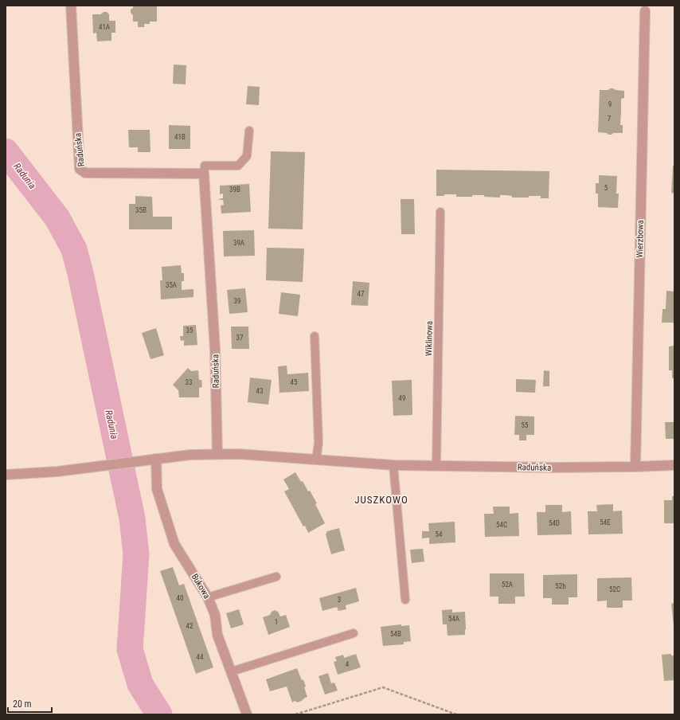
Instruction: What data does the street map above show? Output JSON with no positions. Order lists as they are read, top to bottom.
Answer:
{
  "streets": {
    "street": ["Raduńska", "Wierzbowa", "Bukowa"],
    "lane": ["Wiklinowa"]
  },
  "crossings": [
    ["Raduńska", "Wierzbowa"],
    ["Raduńska", "Wiklinowa"],
    ["Raduńska", "Bukowa"]
  ],
  "districts": ["JUSZKOWO"],
  "water": ["Radunia"],
  "house_numbers": [
    "41A",
    "9",
    "7",
    "41B",
    "5",
    "39B",
    "35B",
    "39A",
    "35A",
    "47",
    "39",
    "35",
    "37",
    "33",
    "45",
    "43",
    "49",
    "55",
    "54E",
    "54D",
    "54C",
    "54",
    "52A",
    "52b",
    "52C",
    "40",
    "3",
    "54A",
    "1",
    "42",
    "54B",
    "44",
    "4"
  ],
  "scale_bar": "20 m"
}
